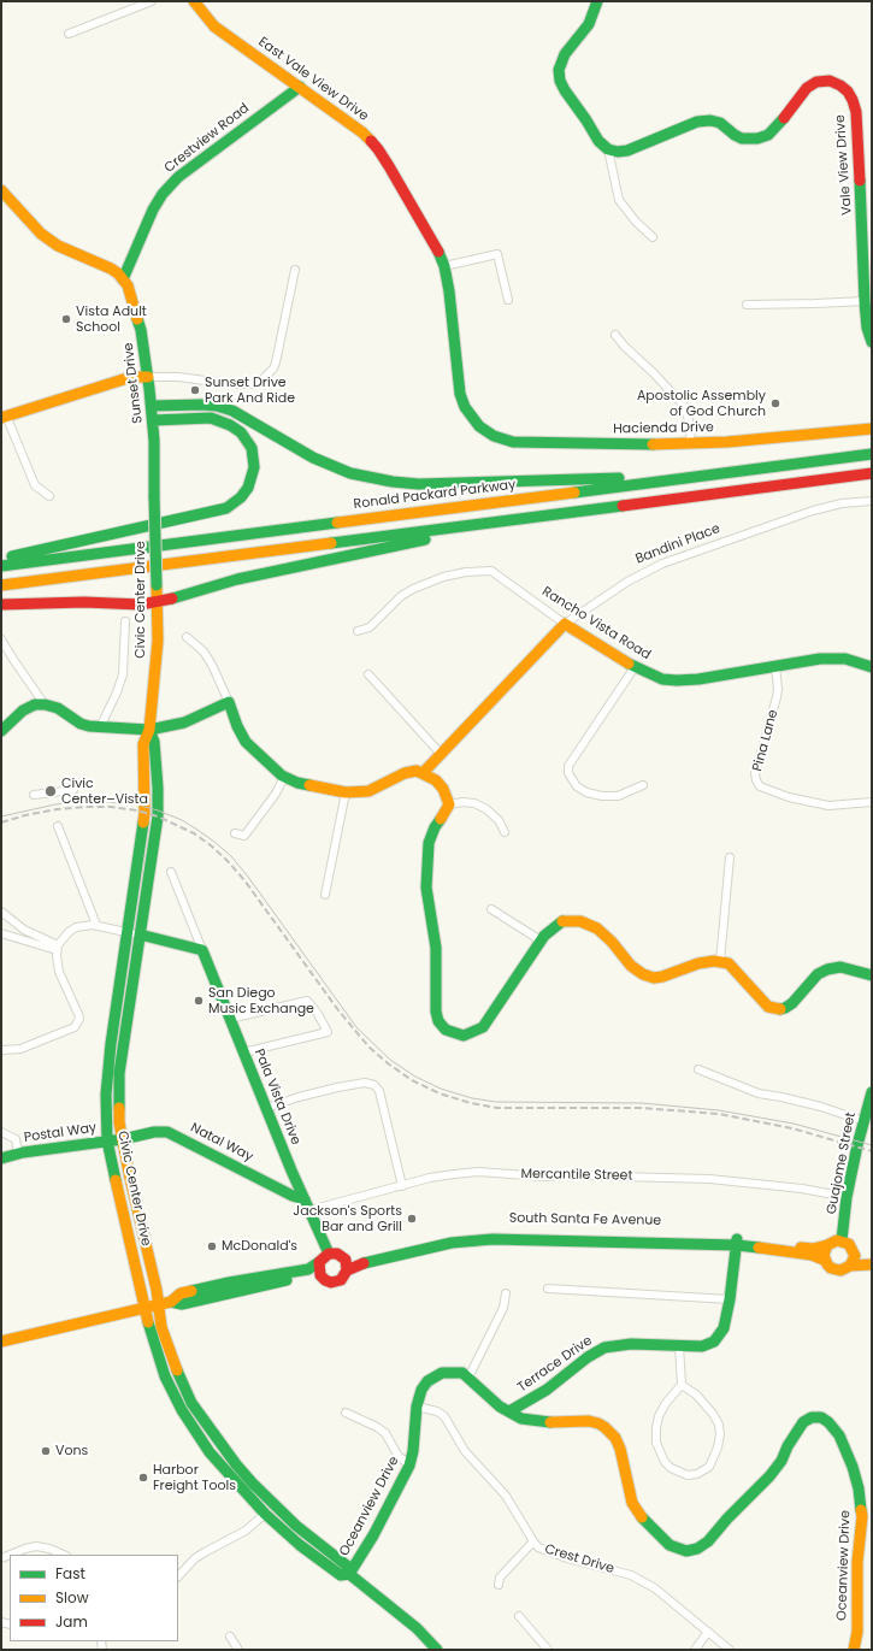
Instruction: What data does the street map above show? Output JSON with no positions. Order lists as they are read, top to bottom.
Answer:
{
  "streets": {
    "main road": [
      "East Vale View Drive",
      "Crestview Road",
      "Vale View Drive",
      "Sunset Drive",
      "Hacienda Drive",
      "Ronald Packard Parkway",
      "Bandini Place",
      "Civic Center Drive",
      "Rancho Vista Road",
      "Pala Vista Drive",
      "Postal Way",
      "Natal Way",
      "Guajome Street",
      "South Santa Fe Avenue",
      "Terrace Drive",
      "Oceanview Drive"
    ],
    "street": ["Pina Lane", "Mercantile Street", "Crest Drive"]
  },
  "crossings": [
    ["East Vale View Drive", "Crestview Road"],
    ["East Vale View Drive", "Hacienda Drive"],
    ["Crestview Road", "Sunset Drive"],
    ["Sunset Drive", "Civic Center Drive"],
    ["Bandini Place", "Rancho Vista Road"],
    ["Civic Center Drive", "Postal Way"],
    ["Civic Center Drive", "Natal Way"],
    ["Civic Center Drive", "South Santa Fe Avenue"],
    ["Civic Center Drive", "Oceanview Drive"],
    ["Rancho Vista Road", "Pina Lane"],
    ["Pala Vista Drive", "Natal Way"],
    ["Pala Vista Drive", "Mercantile Street"],
    ["Pala Vista Drive", "South Santa Fe Avenue"],
    ["Postal Way", "Natal Way"],
    ["Guajome Street", "Mercantile Street"],
    ["Guajome Street", "South Santa Fe Avenue"],
    ["South Santa Fe Avenue", "Terrace Drive"],
    ["Terrace Drive", "Oceanview Drive"],
    ["Oceanview Drive", "Crest Drive"]
  ],
  "places": [
    "Vista Adult School",
    "Sunset Drive Park And Ride",
    "Apostolic Assembly of God Church",
    "Civic Center–Vista",
    "San Diego Music Exchange",
    "Jackson's Sports Bar and Grill",
    "McDonald's",
    "Vons",
    "Harbor Freight Tools"
  ],
  "legend": ["Fast", "Slow", "Jam"]
}
